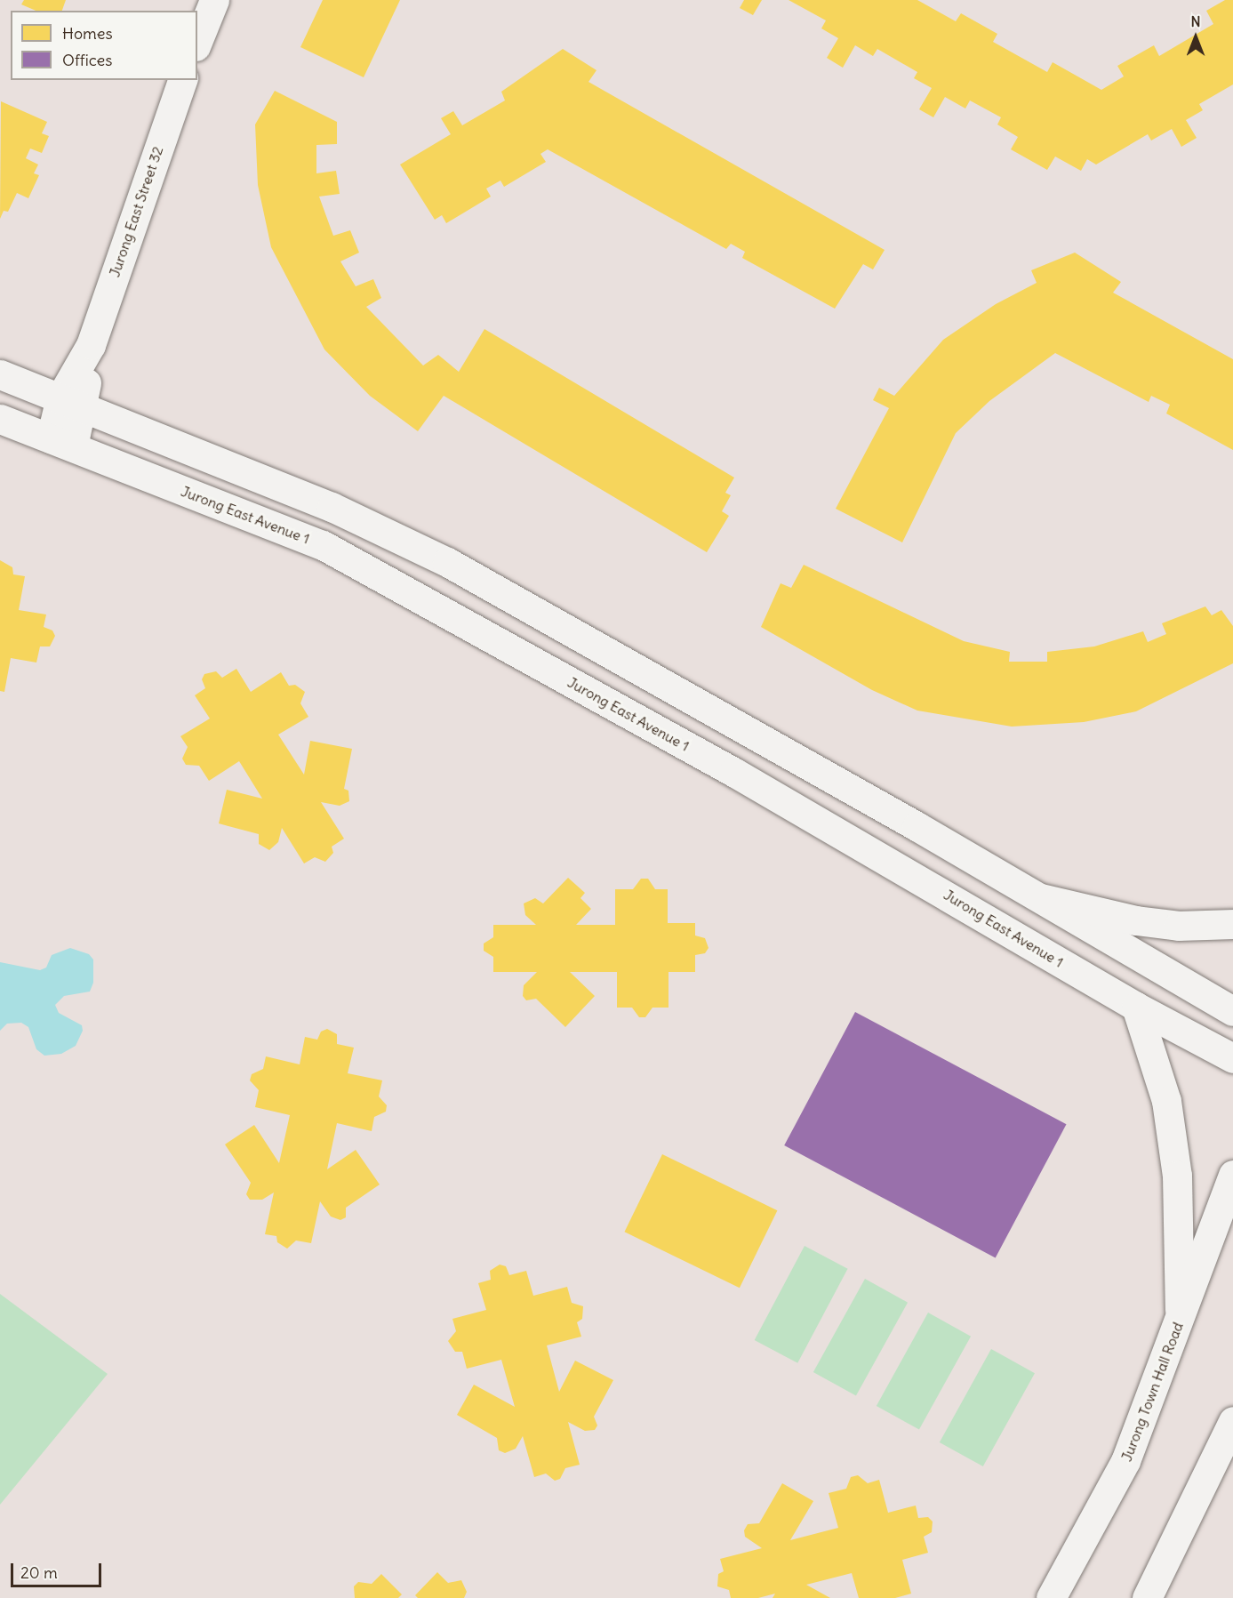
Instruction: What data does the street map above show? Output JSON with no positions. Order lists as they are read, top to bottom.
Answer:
{
  "streets": {
    "street": ["Jurong East Street 32", "Jurong East Avenue 1", "Jurong Town Hall Road"]
  },
  "crossings": [
    ["Jurong East Street 32", "Jurong East Avenue 1"]
  ],
  "legend": ["Homes", "Offices"],
  "scale_bar": "20 m",
  "north": "top"
}
